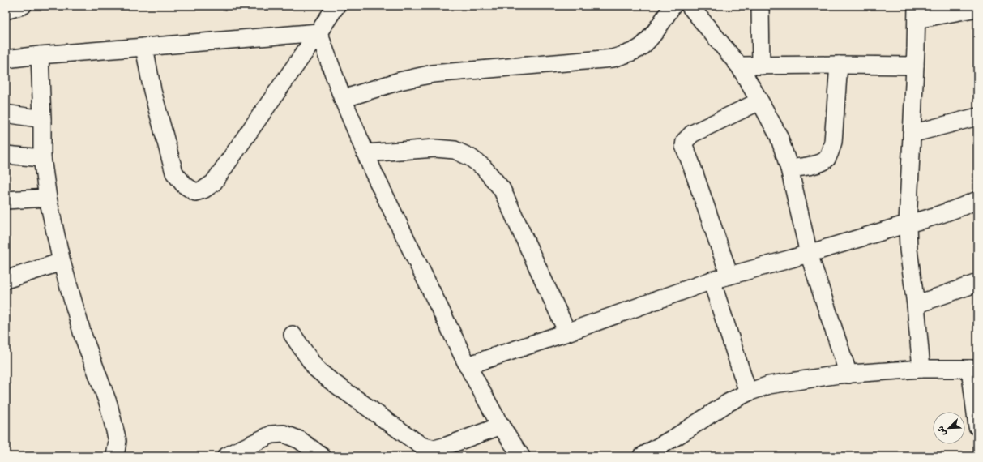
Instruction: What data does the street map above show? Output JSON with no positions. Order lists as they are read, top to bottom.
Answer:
{
  "north": "bottom left"
}
